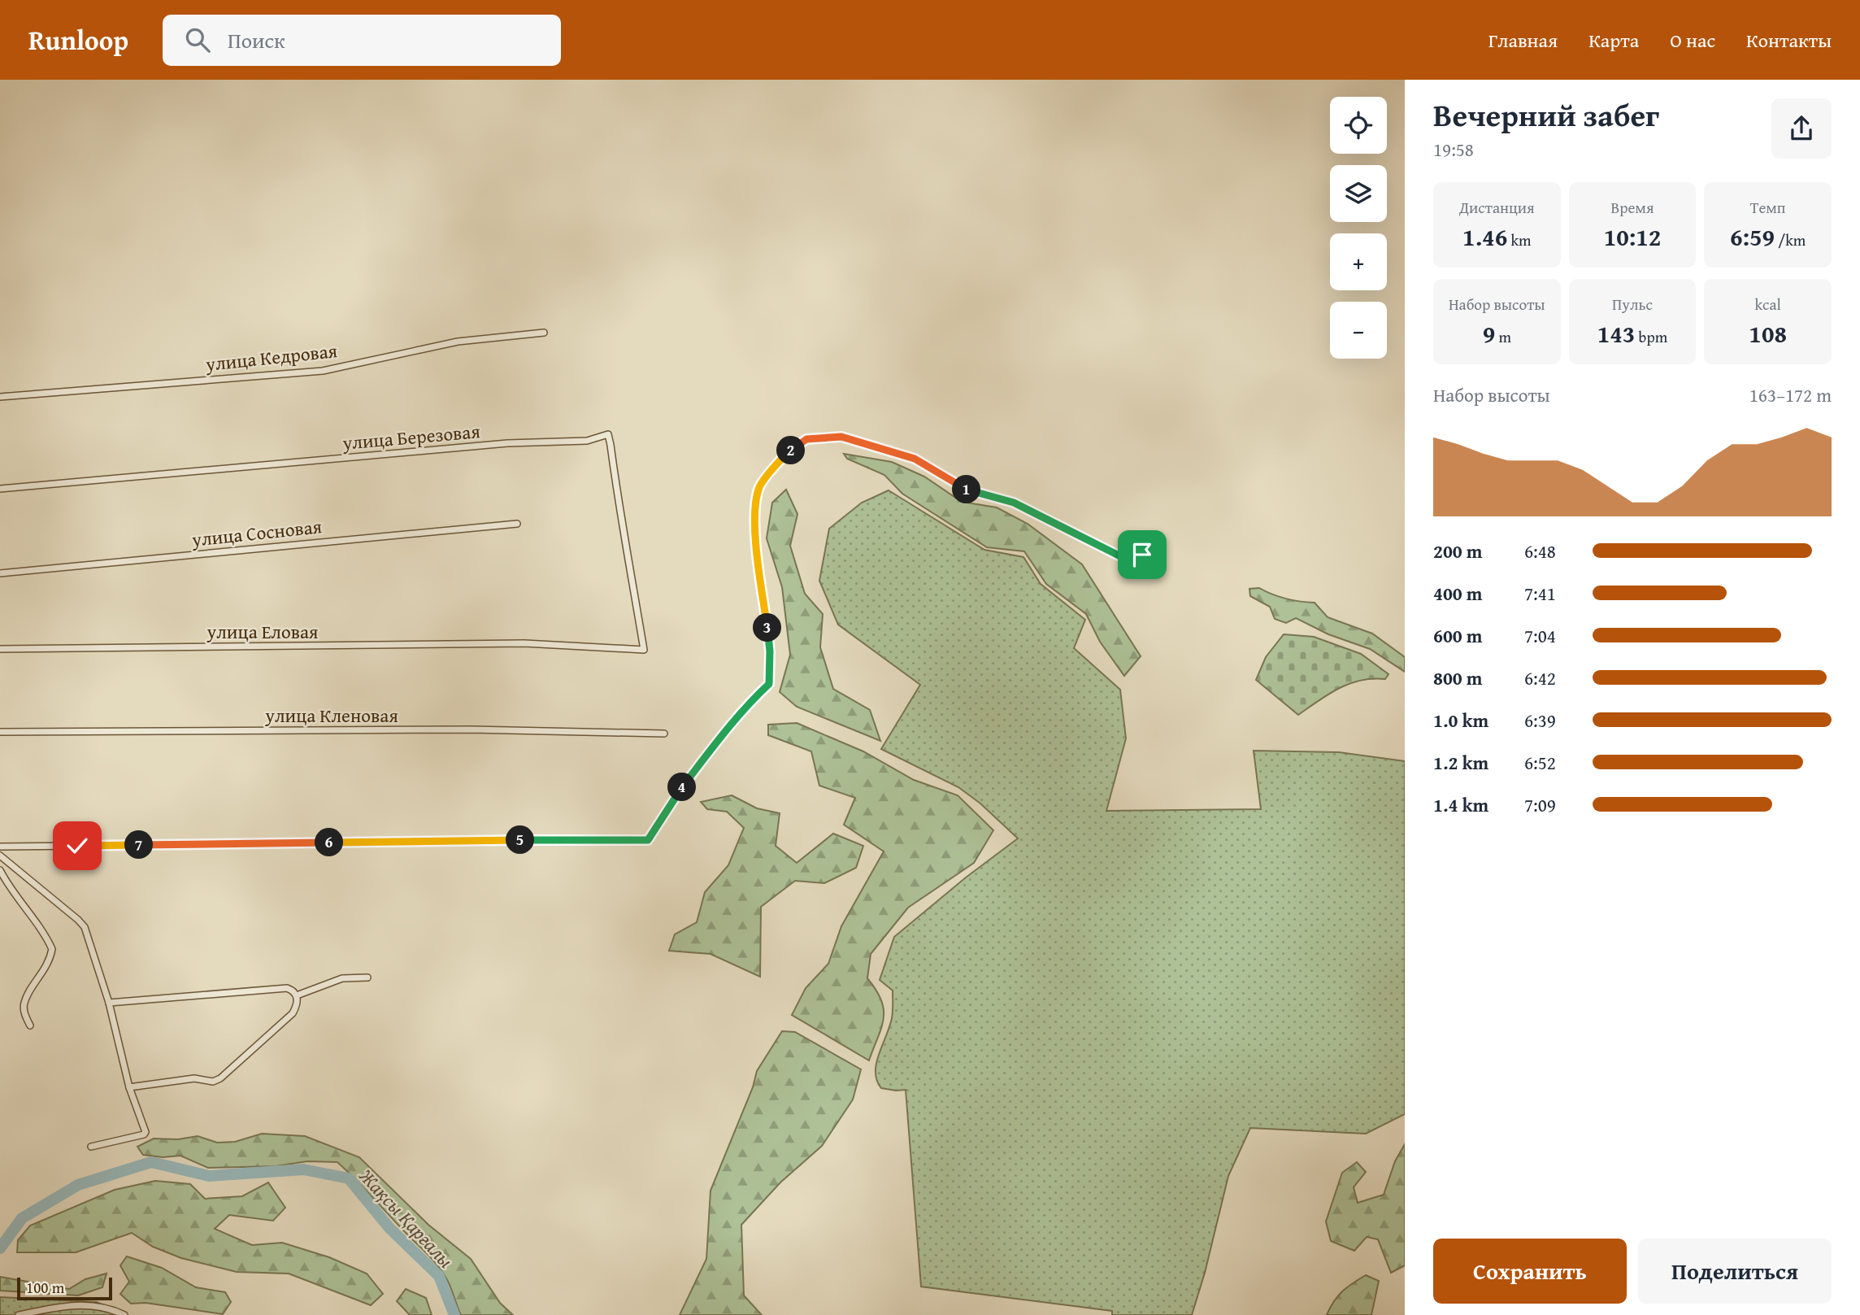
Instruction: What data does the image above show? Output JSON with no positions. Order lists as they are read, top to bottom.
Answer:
{
  "streets": {
    "street": [
      "улица Кедровая",
      "улица Березовая",
      "улица Сосновая",
      "улица Еловая",
      "улица Кленовая"
    ]
  },
  "crossings": [
    ["улица Березовая", "улица Еловая"]
  ],
  "water": ["Жақсы Қарғалы"],
  "scale_bar": "100 m",
  "page": {
    "header": "Runloop",
    "search": "Поиск",
    "nav": [
      "Главная",
      "Карта",
      "О нас",
      "Контакты"
    ],
    "heading": ["Вечерний забег", "19:58"],
    "map_buttons": ["+", "−"],
    "stats": [
      ["Дистанция", "1.46 km"],
      ["Время", "10:12"],
      ["Темп", "6:59 /km"],
      ["Набор высоты", "9 m"],
      ["Пульс", "143 bpm"],
      ["kcal", "108"]
    ],
    "chart": ["Набор высоты", "163–172 m"],
    "pins": [
      "2",
      "1",
      "3",
      "4",
      "5",
      "6",
      "7"
    ],
    "list": [
      {
        "name": "200 m",
        "note": "6:48"
      },
      {
        "name": "400 m",
        "note": "7:41"
      },
      {
        "name": "600 m",
        "note": "7:04"
      },
      {
        "name": "800 m",
        "note": "6:42"
      },
      {
        "name": "1.0 km",
        "note": "6:39"
      },
      {
        "name": "1.2 km",
        "note": "6:52"
      },
      {
        "name": "1.4 km",
        "note": "7:09"
      }
    ],
    "buttons": ["Сохранить", "Поделиться"],
    "scale": "100 m"
  }
}
